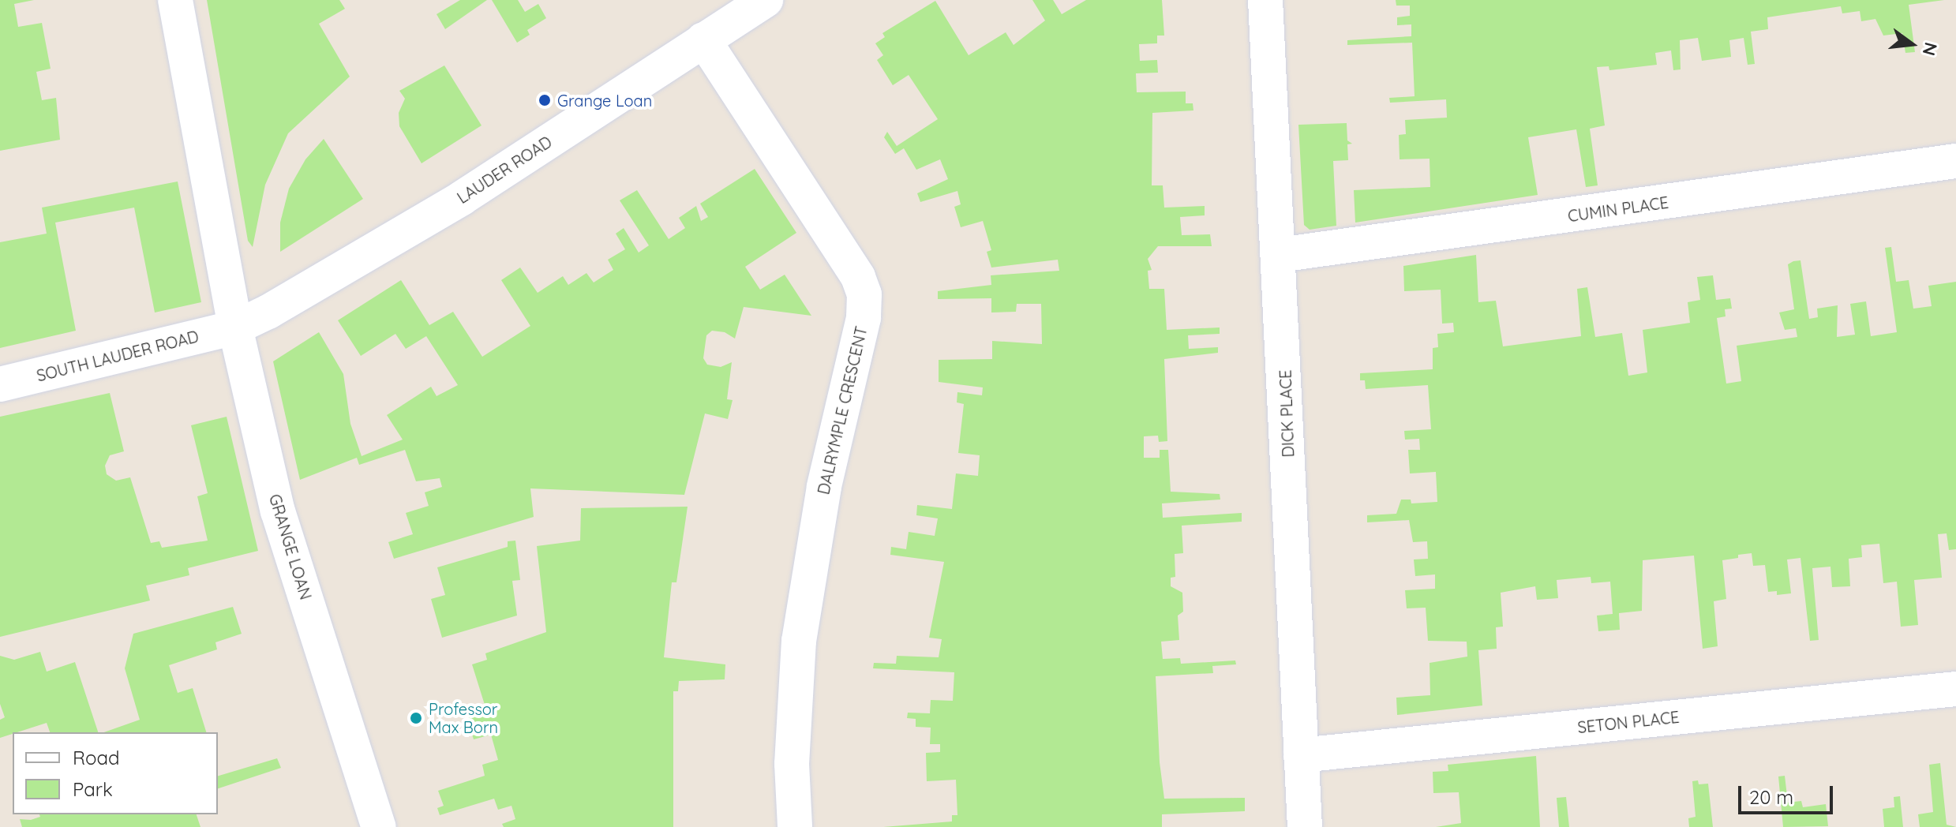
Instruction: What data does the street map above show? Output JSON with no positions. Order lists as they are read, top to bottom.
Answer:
{
  "streets": {
    "street": [
      "LAUDER ROAD",
      "CUMIN PLACE",
      "SOUTH LAUDER ROAD",
      "DALRYMPLE CRESCENT",
      "DICK PLACE",
      "GRANGE LOAN",
      "SETON PLACE"
    ]
  },
  "crossings": [
    ["LAUDER ROAD", "SOUTH LAUDER ROAD"],
    ["LAUDER ROAD", "DALRYMPLE CRESCENT"],
    ["LAUDER ROAD", "GRANGE LOAN"],
    ["CUMIN PLACE", "DICK PLACE"],
    ["SOUTH LAUDER ROAD", "GRANGE LOAN"],
    ["DICK PLACE", "SETON PLACE"]
  ],
  "places": ["Grange Loan", "Professor Max Born"],
  "legend": ["Road", "Park"],
  "scale_bar": "20 m",
  "north": "right"
}
